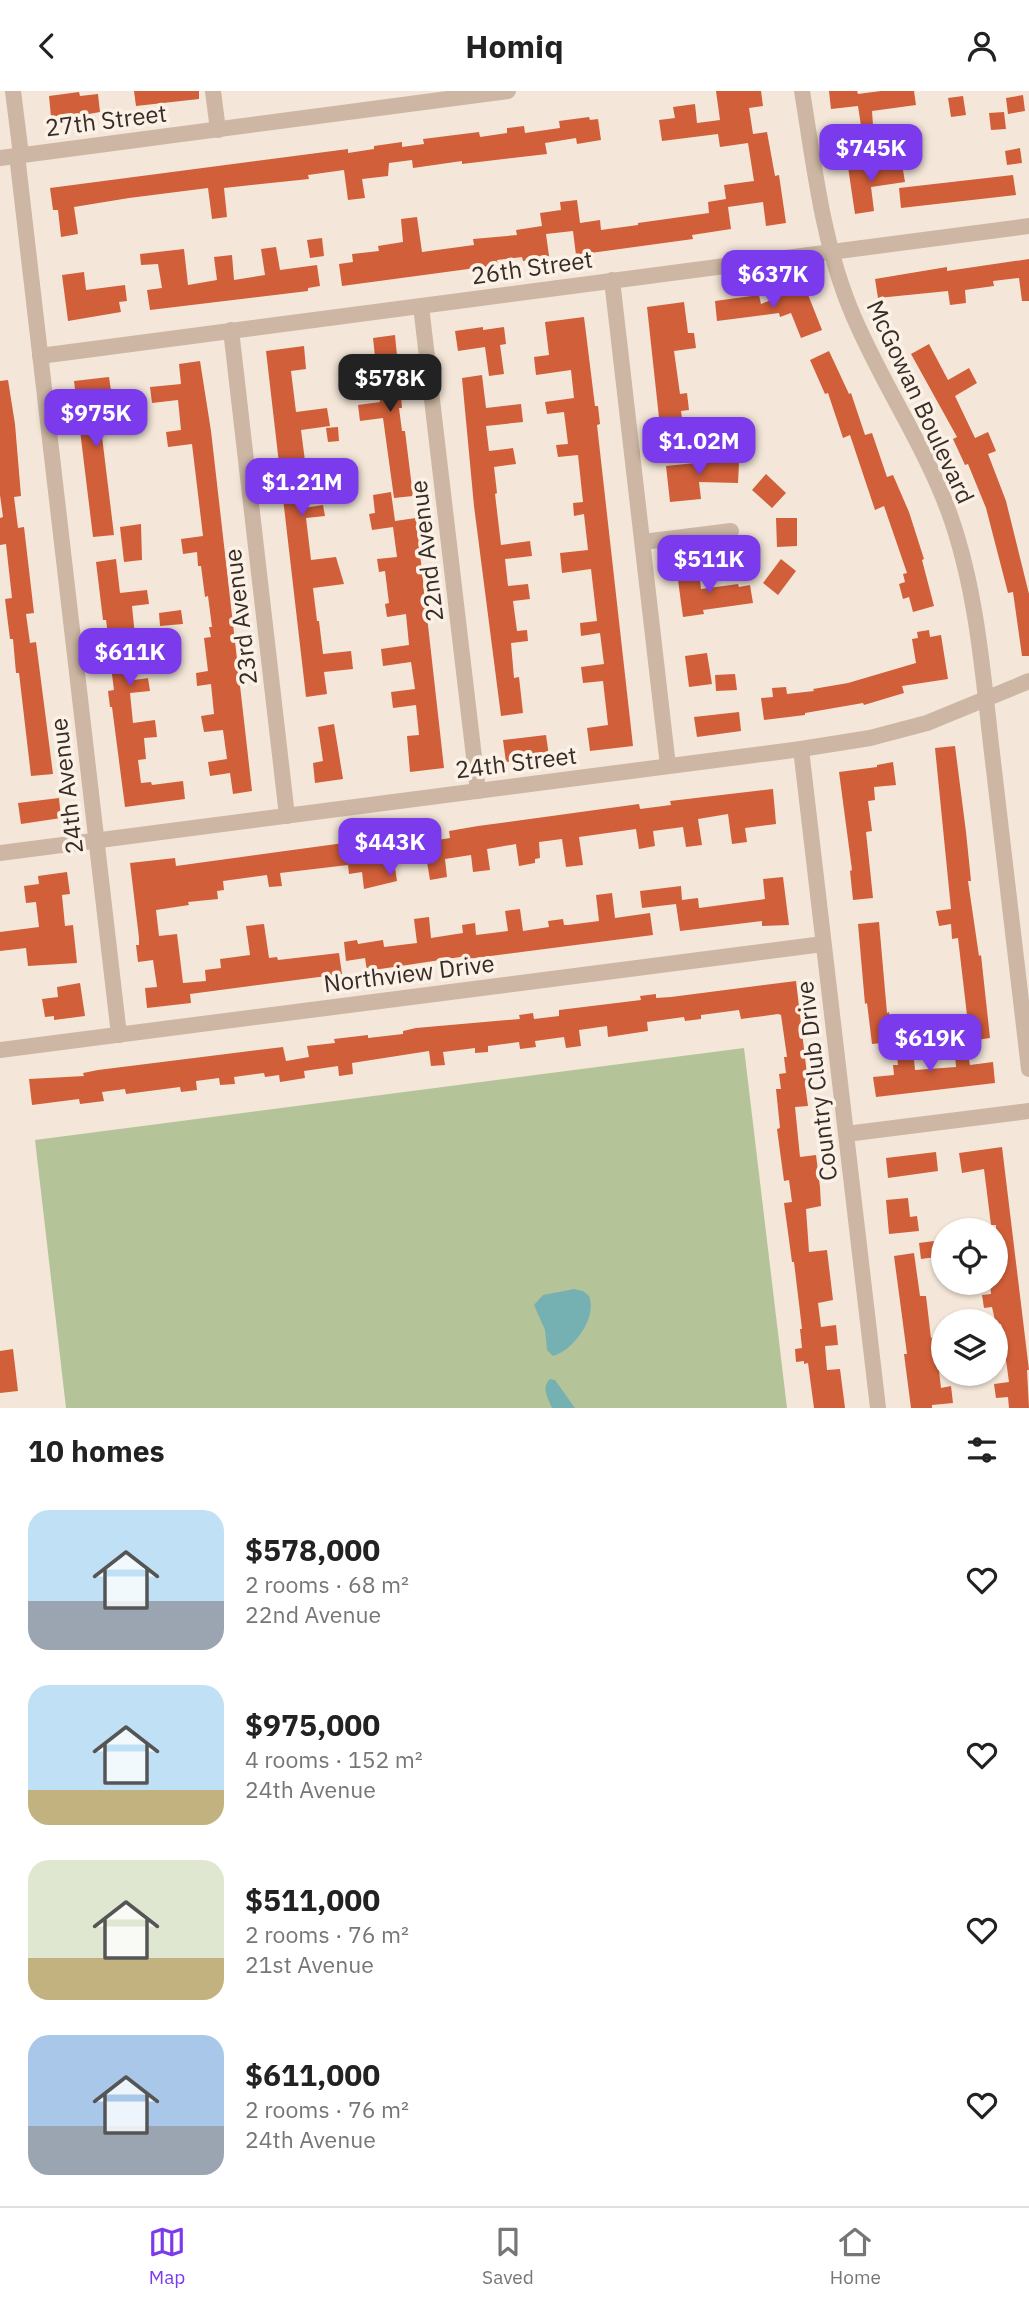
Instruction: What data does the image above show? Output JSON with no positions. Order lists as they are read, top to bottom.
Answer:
{
  "streets": {
    "street": [
      "27th Street",
      "26th Street",
      "McGowan Boulevard",
      "22nd Avenue",
      "23rd Avenue",
      "24th Street",
      "24th Avenue",
      "Northview Drive",
      "Country Club Drive"
    ]
  },
  "crossings": [
    ["27th Street", "24th Avenue"],
    ["26th Street", "McGowan Boulevard"],
    ["26th Street", "22nd Avenue"],
    ["26th Street", "23rd Avenue"],
    ["26th Street", "24th Avenue"],
    ["McGowan Boulevard", "24th Street"],
    ["22nd Avenue", "24th Street"],
    ["23rd Avenue", "24th Street"],
    ["24th Street", "24th Avenue"],
    ["24th Street", "Country Club Drive"],
    ["24th Avenue", "Northview Drive"],
    ["Northview Drive", "Country Club Drive"]
  ],
  "page": {
    "header": "Homiq",
    "price": [
      "$745K",
      "$637K",
      "$578K",
      "$975K",
      "$1.02M",
      "$1.21M",
      "$511K",
      "$611K",
      "$443K",
      "$619K"
    ],
    "heading": "10 homes",
    "list": [
      {
        "name": "$578,000",
        "note": "2 rooms · 68 m² · 22nd Avenue"
      },
      {
        "name": "$975,000",
        "note": "4 rooms · 152 m² · 24th Avenue"
      },
      {
        "name": "$511,000",
        "note": "2 rooms · 76 m² · 21st Avenue"
      },
      {
        "name": "$611,000",
        "note": "2 rooms · 76 m² · 24th Avenue"
      }
    ],
    "tabs": ["Map", "Saved", "Home"]
  }
}
